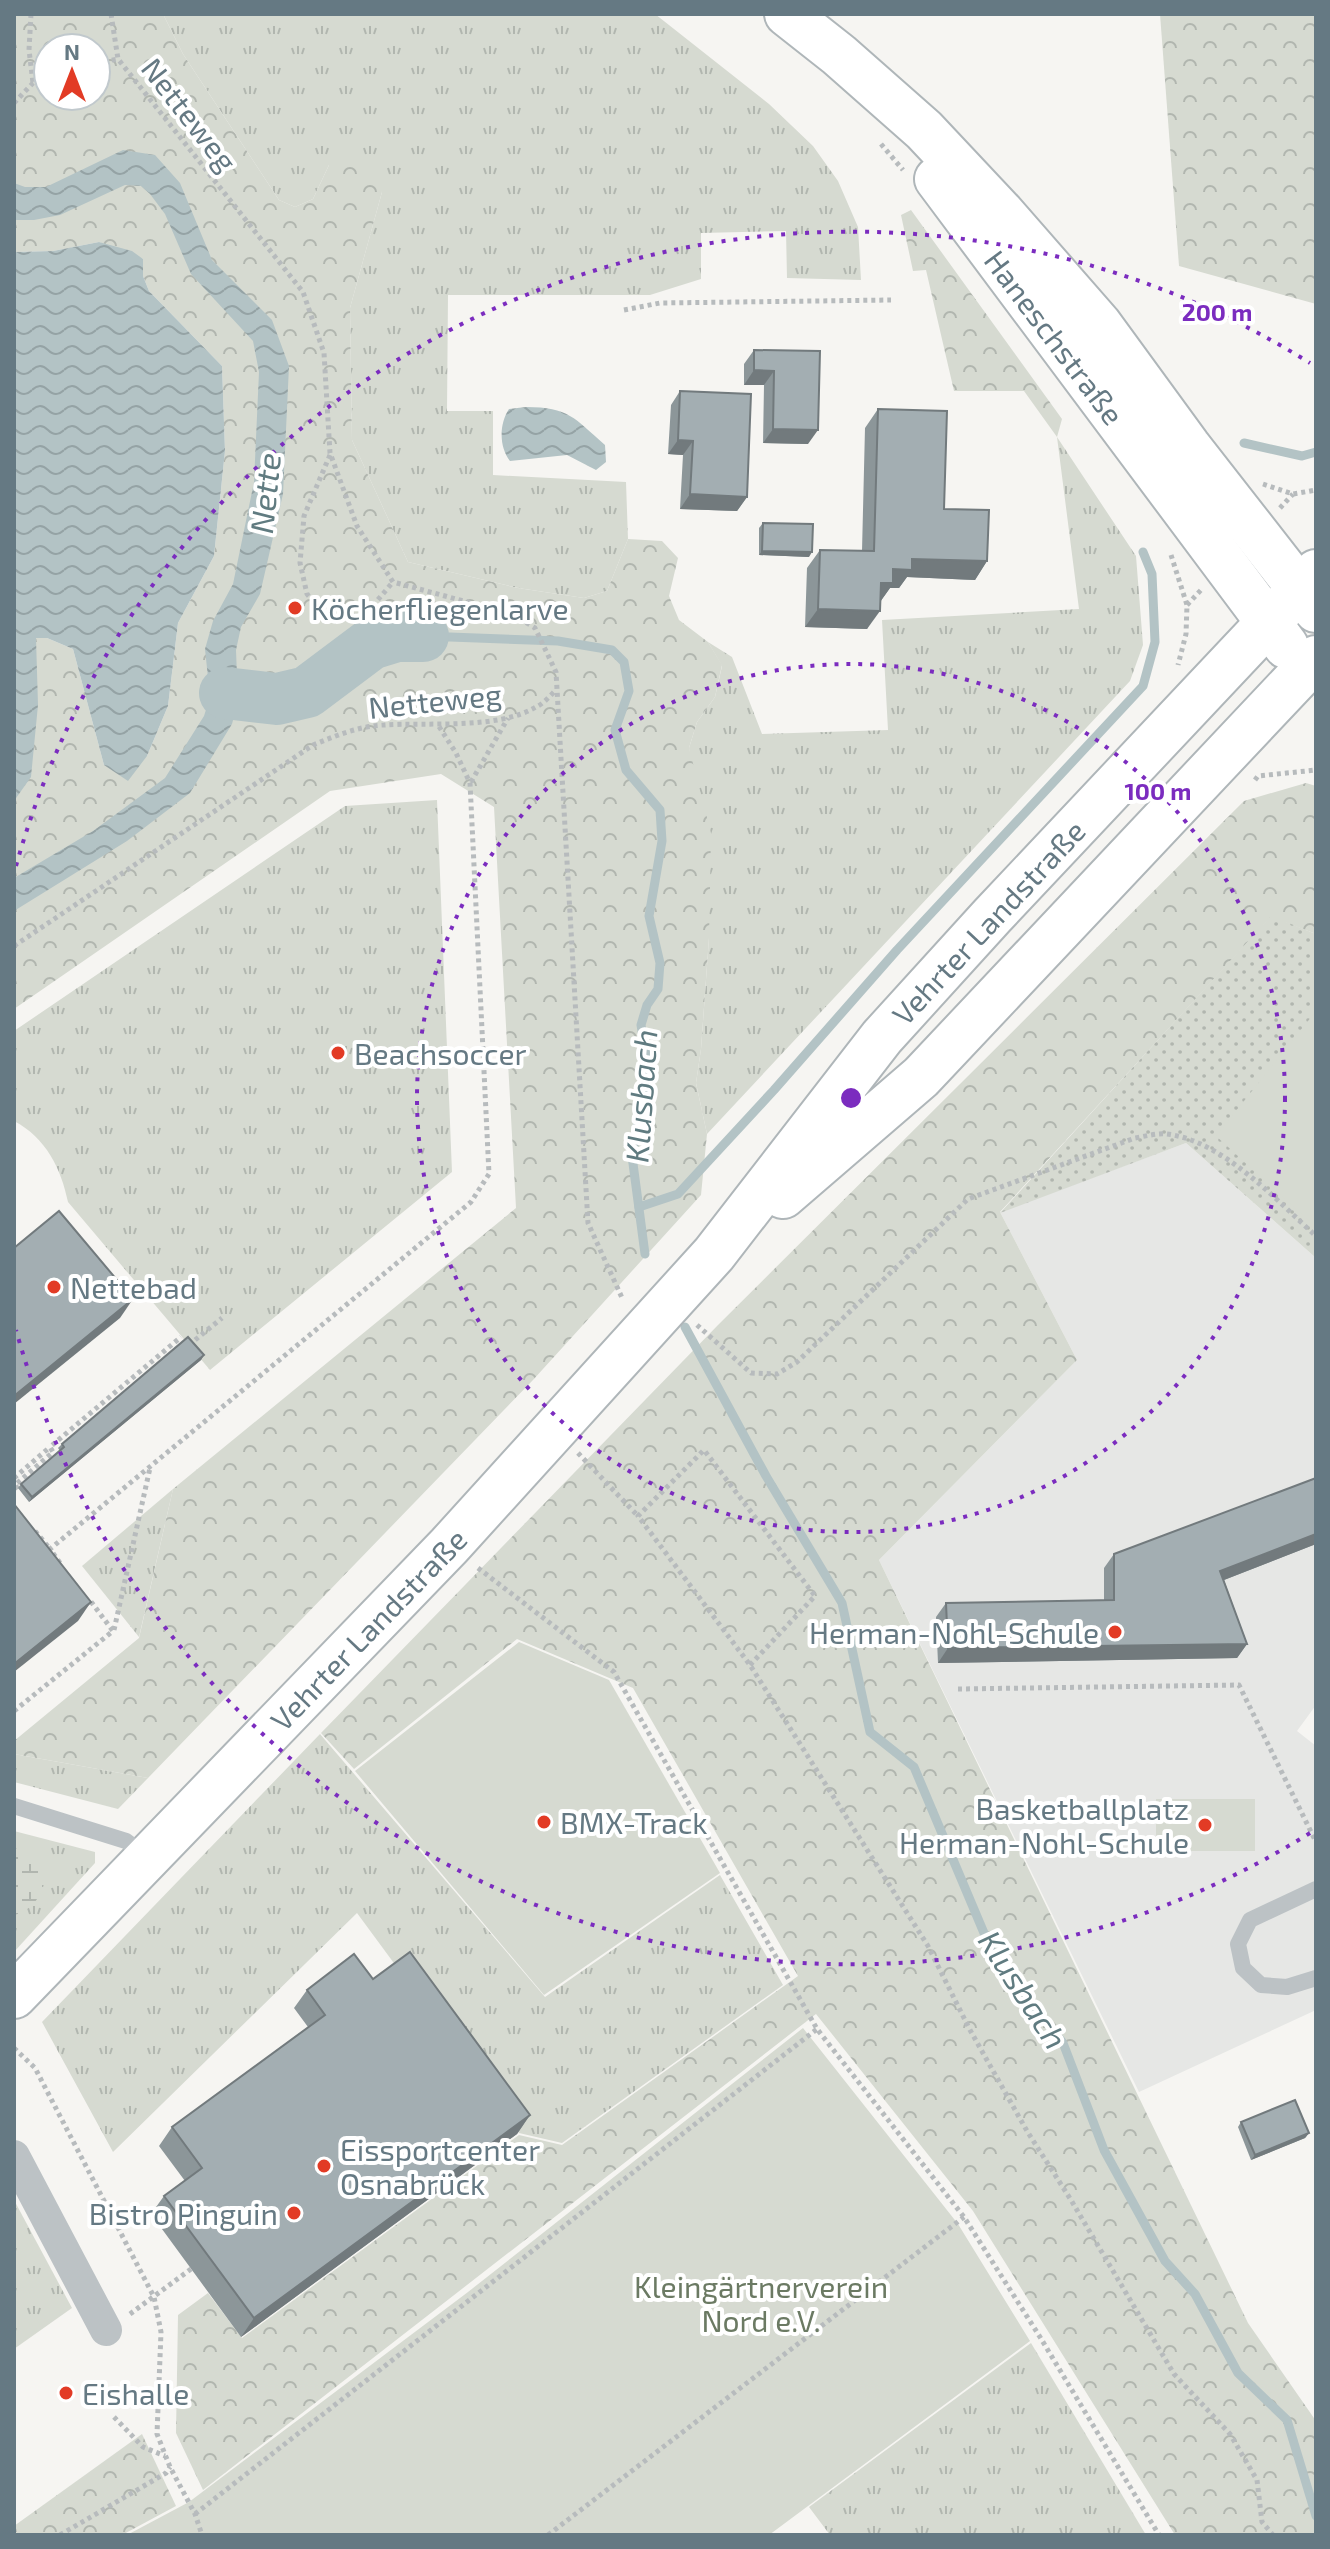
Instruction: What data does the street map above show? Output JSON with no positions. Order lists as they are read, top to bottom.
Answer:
{
  "streets": {
    "main road": ["Haneschstraße", "Vehrter Landstraße"],
    "path": ["Netteweg"]
  },
  "crossings": [
    ["Haneschstraße", "Vehrter Landstraße"]
  ],
  "water": ["Nette", "Klusbach"],
  "parks": ["Kleingärtnerverein Nord e.V."],
  "places": [
    "Köcherfliegenlarve",
    "Beachsoccer",
    "Nettebad",
    "Herman-Nohl-Schule",
    "BMX-Track",
    "Basketballplatz Herman-Nohl-Schule",
    "Eissportcenter Osnabrück",
    "Bistro Pinguin",
    "Eishalle"
  ],
  "north": "top",
  "rings": ["200 m", "100 m"]
}
